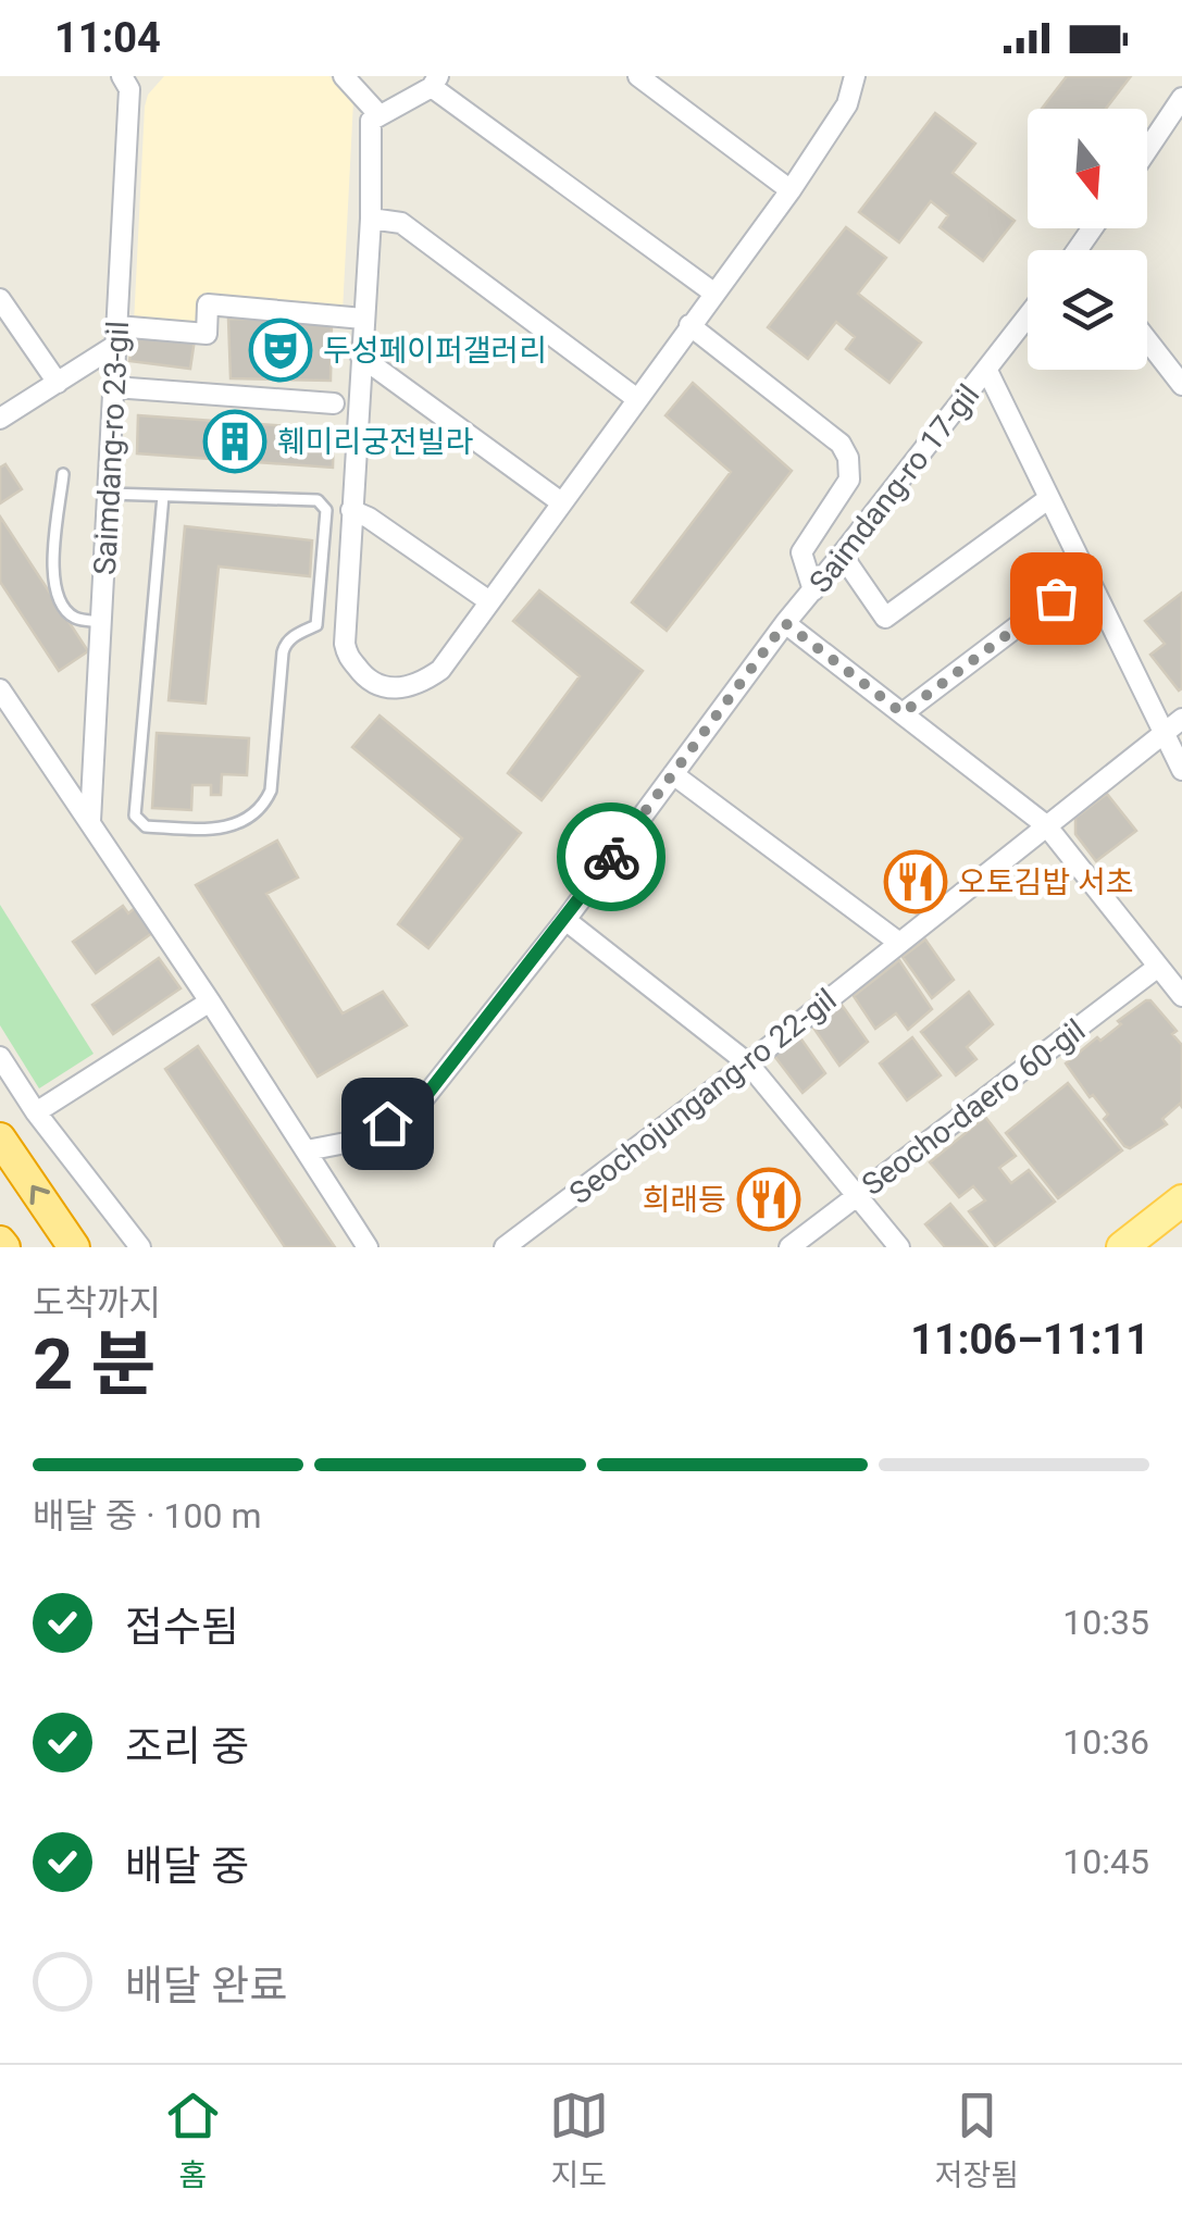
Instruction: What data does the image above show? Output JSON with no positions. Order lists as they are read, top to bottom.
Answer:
{
  "streets": {
    "street": [
      "Saimdang-ro 23-gil",
      "Saimdang-ro 17-gil",
      "Seochojungang-ro 22-gil",
      "Seocho-daero 60-gil"
    ]
  },
  "places": {
    "theatre": ["두성페이퍼갤러리"],
    "building": ["훼미리궁전빌라"],
    "restaurant": ["오토김밥 서초", "희래등"]
  },
  "north": "bottom",
  "page": {
    "status": "11:04",
    "heading": ["2 분", "도착까지", "11:06–11:11"],
    "bar": "배달 중 · 100 m",
    "list": [
      ["접수됨", "10:35"],
      ["조리 중", "10:36"],
      ["배달 중", "10:45"],
      "배달 완료"
    ],
    "tabs": ["홈", "지도", "저장됨"]
  }
}
